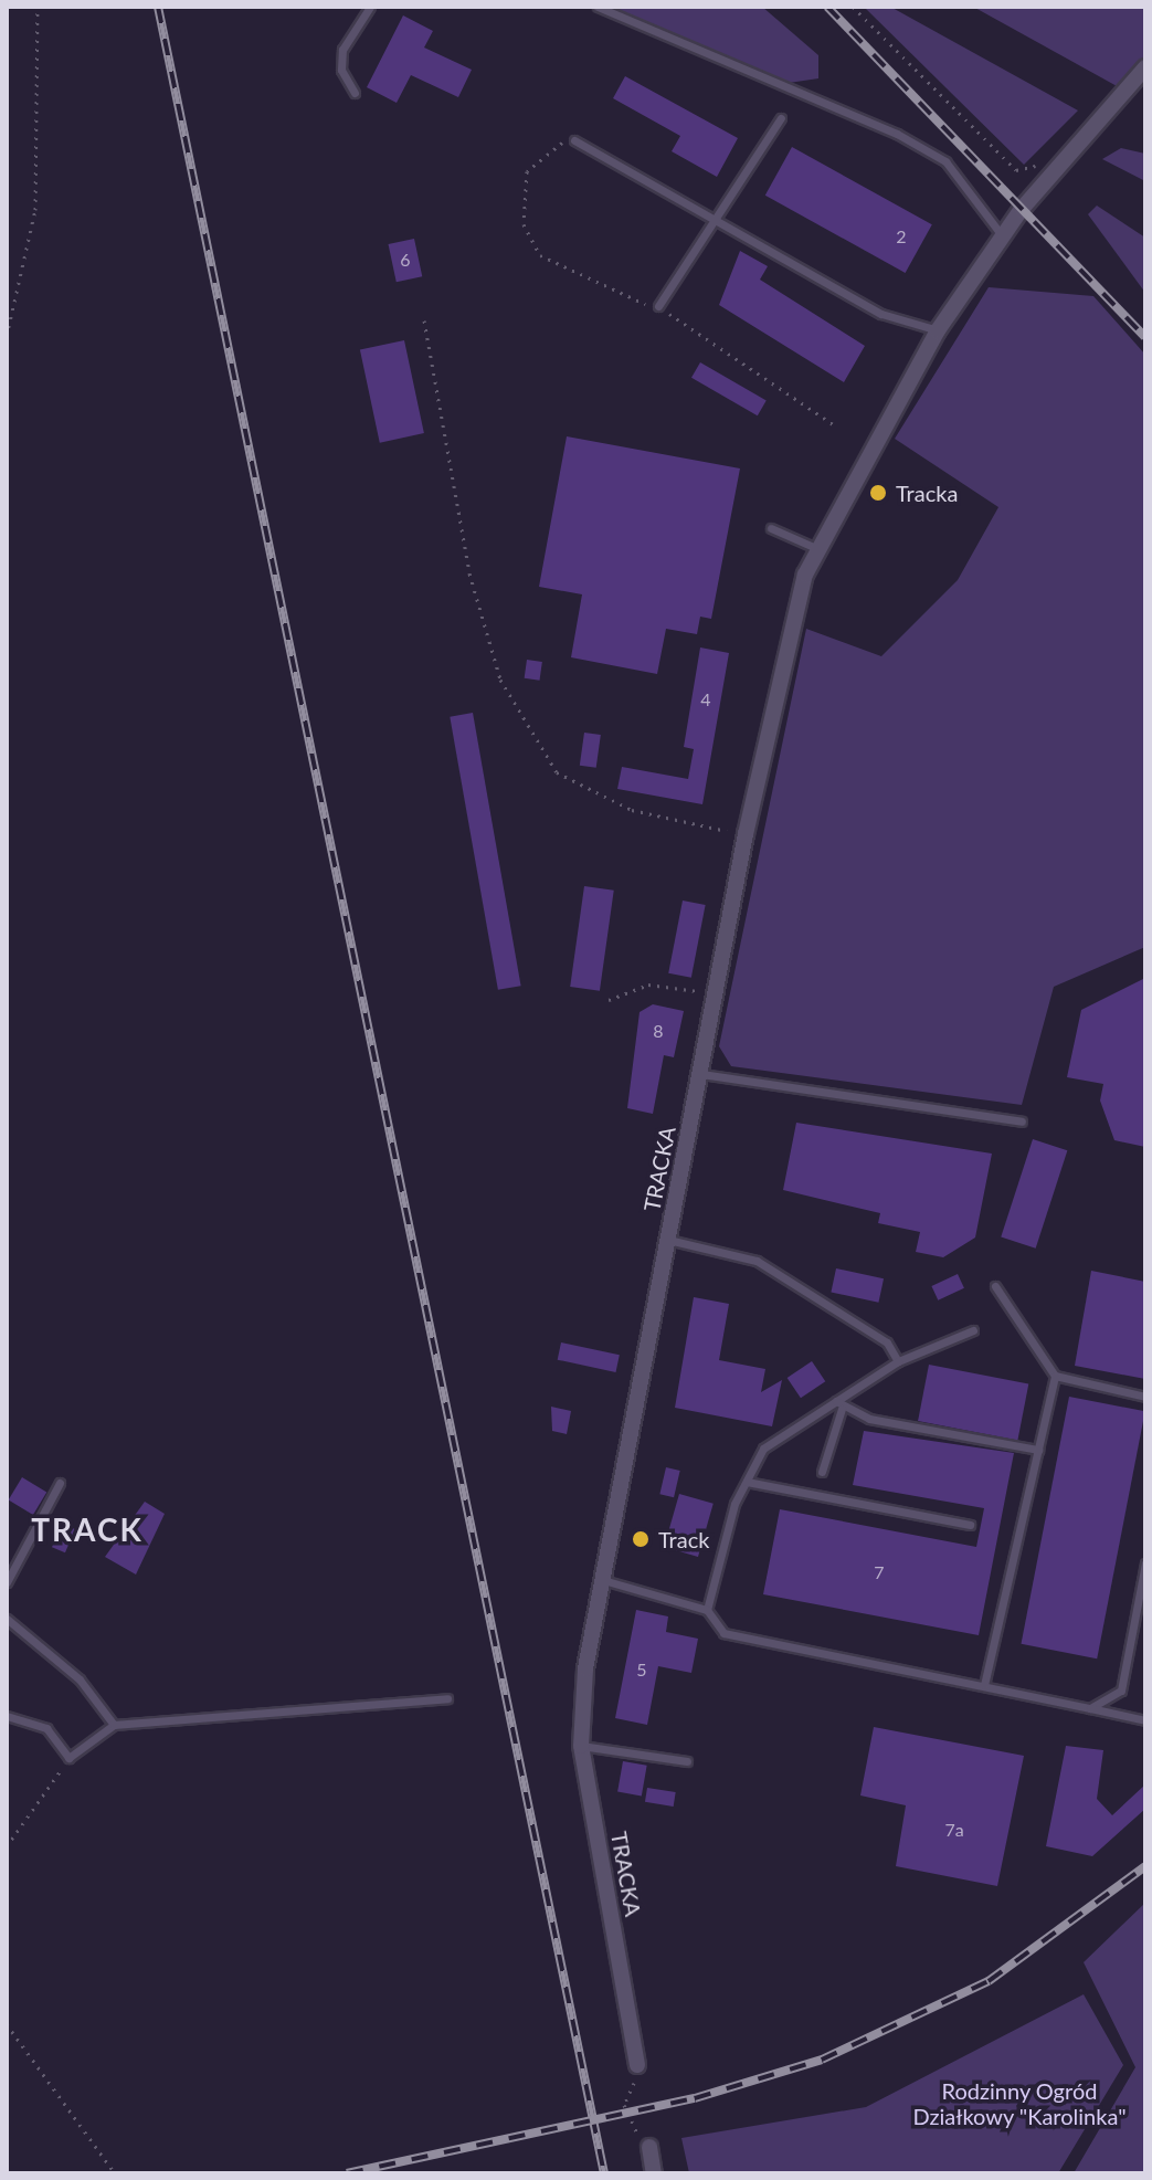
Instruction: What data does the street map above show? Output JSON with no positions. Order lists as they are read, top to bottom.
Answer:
{
  "streets": {
    "street": ["TRACKA"]
  },
  "districts": ["TRACK"],
  "parks": ["Rodzinny Ogród Działkowy \"Karolinka\""],
  "places": ["Tracka", "Track"],
  "house_numbers": [
    "2",
    "6",
    "4",
    "8",
    "7",
    "5",
    "7a"
  ]
}
